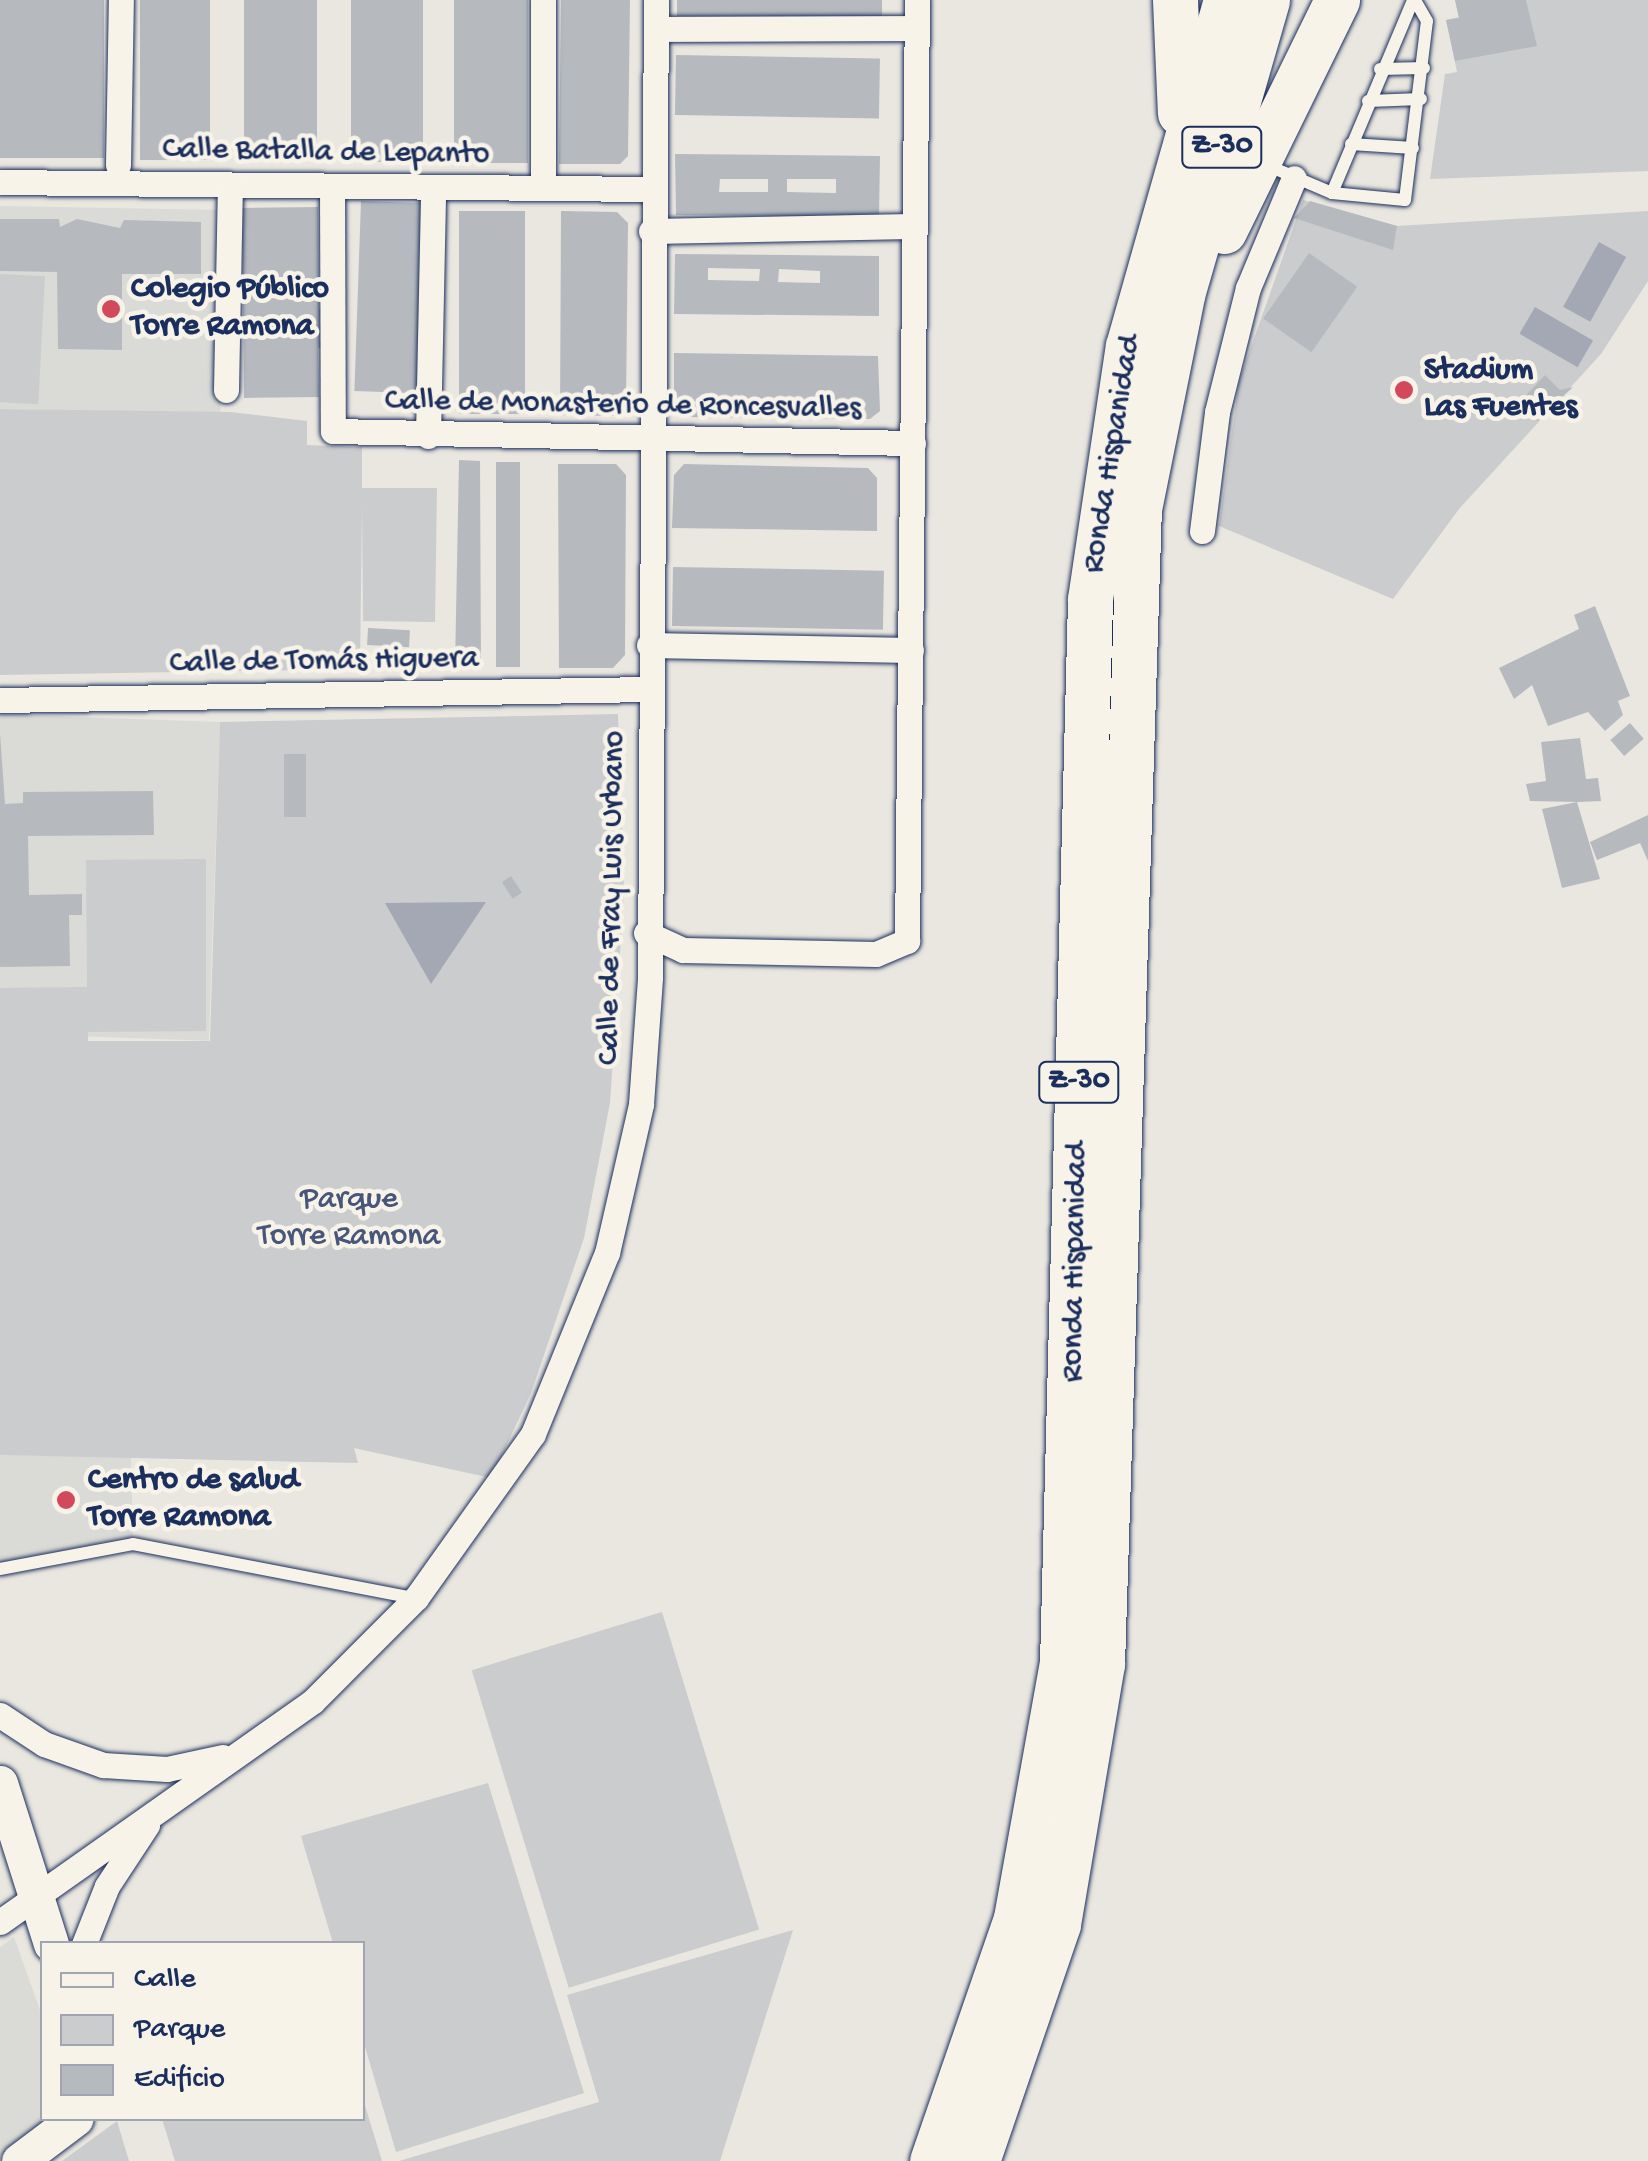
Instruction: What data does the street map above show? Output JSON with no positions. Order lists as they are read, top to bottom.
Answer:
{
  "streets": {
    "highway": ["Z-30", "Ronda Hispanidad"],
    "street": [
      "Calle Batalla de Lepanto",
      "Calle de Monasterio de Roncesvalles",
      "Calle de Tomás Higuera",
      "Calle de Fray Luis Urbano"
    ]
  },
  "crossings": [
    ["Calle Batalla de Lepanto", "Calle de Monasterio de Roncesvalles"],
    ["Calle Batalla de Lepanto", "Calle de Fray Luis Urbano"],
    ["Calle de Monasterio de Roncesvalles", "Calle de Fray Luis Urbano"],
    ["Calle de Tomás Higuera", "Calle de Fray Luis Urbano"]
  ],
  "parks": ["Parque Torre Ramona"],
  "places": ["Colegio Público Torre Ramona", "Stadium Las Fuentes", "Centro de salud Torre Ramona"],
  "legend": ["Calle", "Parque", "Edificio"]
}
